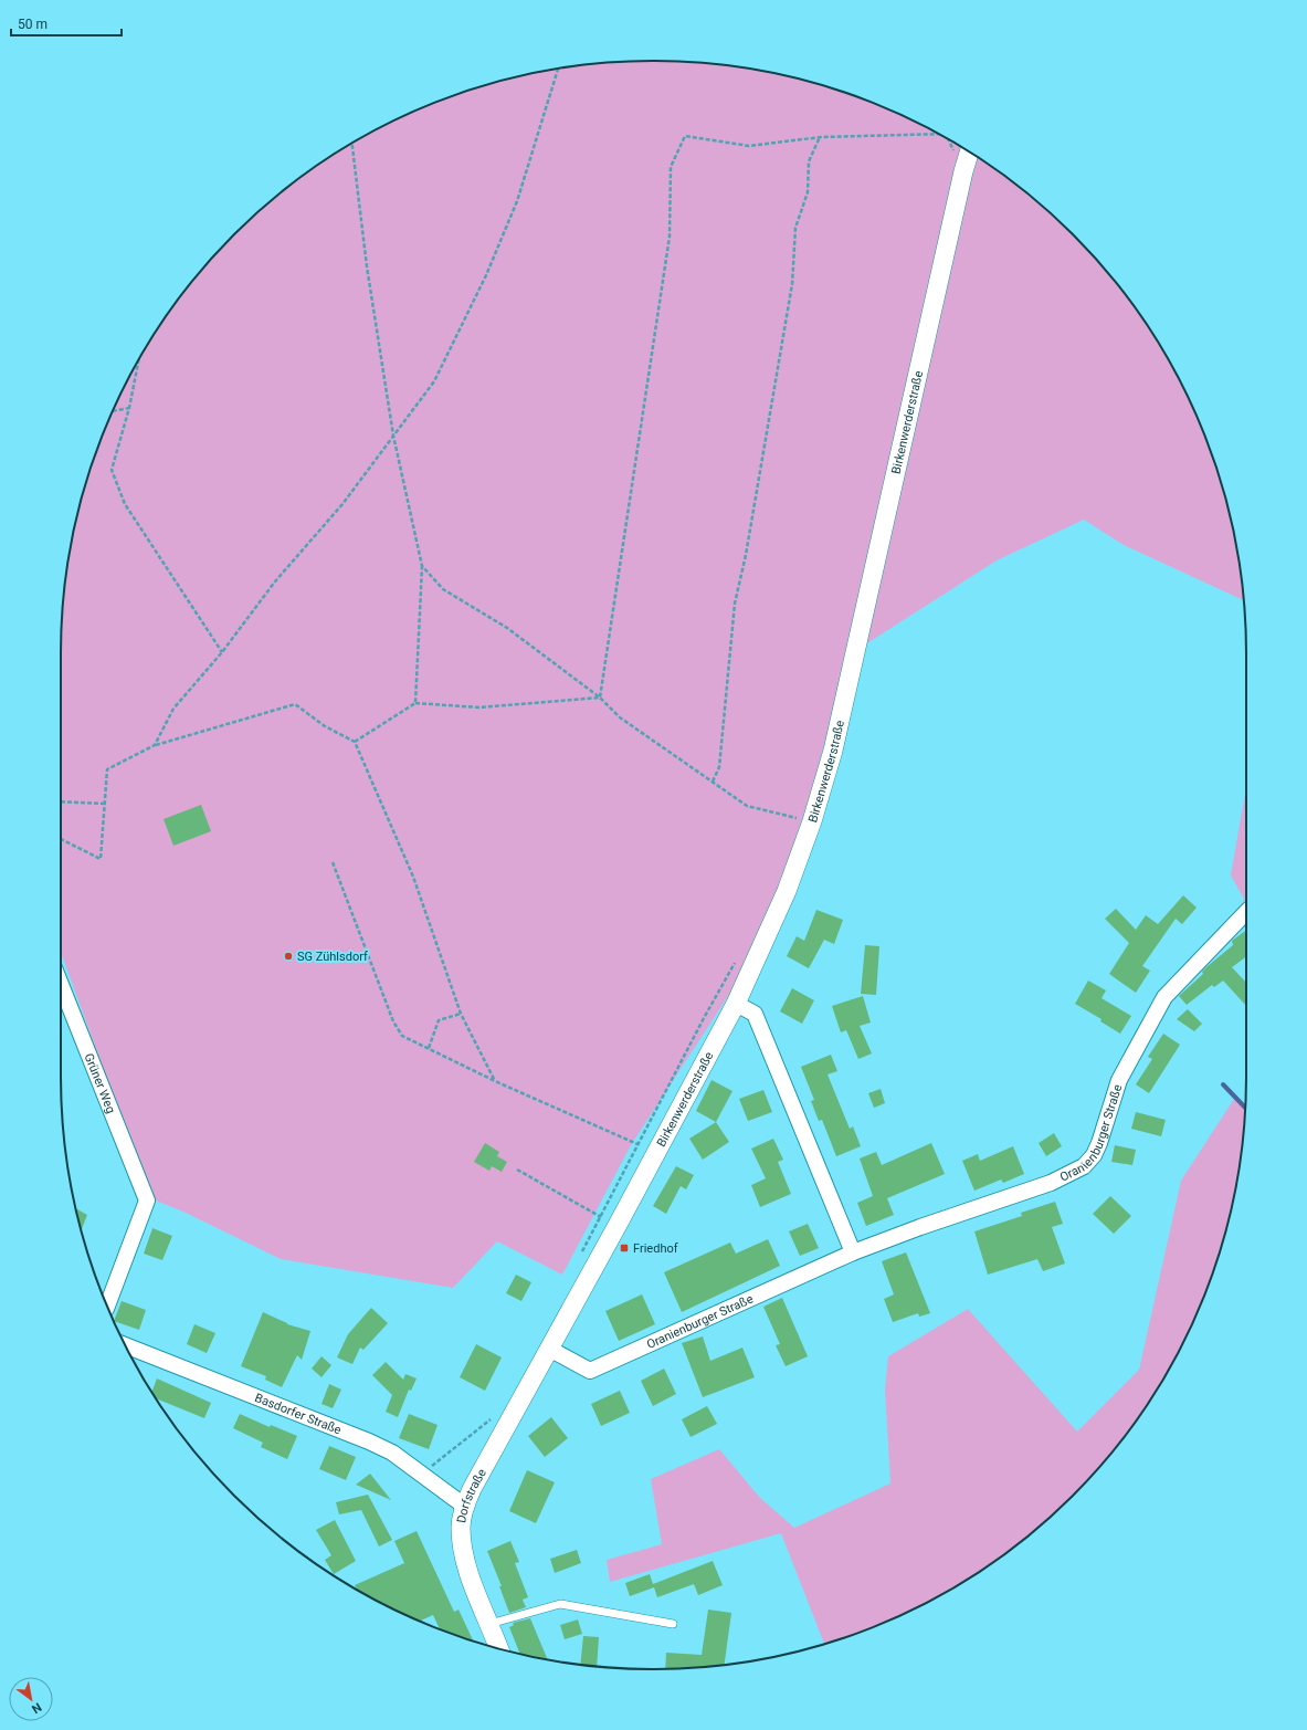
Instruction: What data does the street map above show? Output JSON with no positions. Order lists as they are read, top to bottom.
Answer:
{
  "streets": {
    "street": [
      "Birkenwerderstraße",
      "Grüner Weg",
      "Oranienburger Straße",
      "Basdorfer Straße",
      "Dorfstraße"
    ]
  },
  "crossings": [
    ["Birkenwerderstraße", "Oranienburger Straße"],
    ["Birkenwerderstraße", "Dorfstraße"],
    ["Oranienburger Straße", "Dorfstraße"],
    ["Basdorfer Straße", "Dorfstraße"]
  ],
  "places": {
    "other": ["SG Zühlsdorf"],
    "transit": ["Friedhof"]
  },
  "scale_bar": "50 m",
  "north": "bottom right"
}
